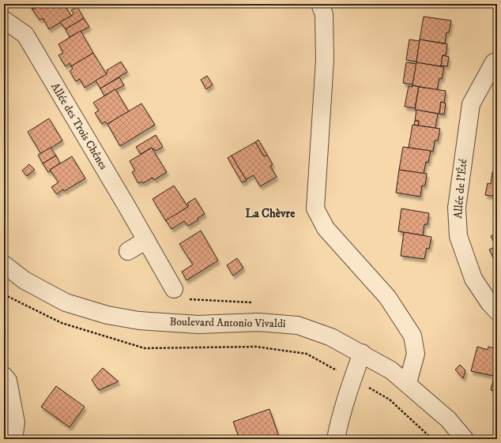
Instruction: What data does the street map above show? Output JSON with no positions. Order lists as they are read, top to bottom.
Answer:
{
  "streets": {
    "street": ["Allée des Trois Chênes", "Allée de l'Été", "Boulevard Antonio Vivaldi"]
  },
  "districts": ["La Chèvre"]
}
